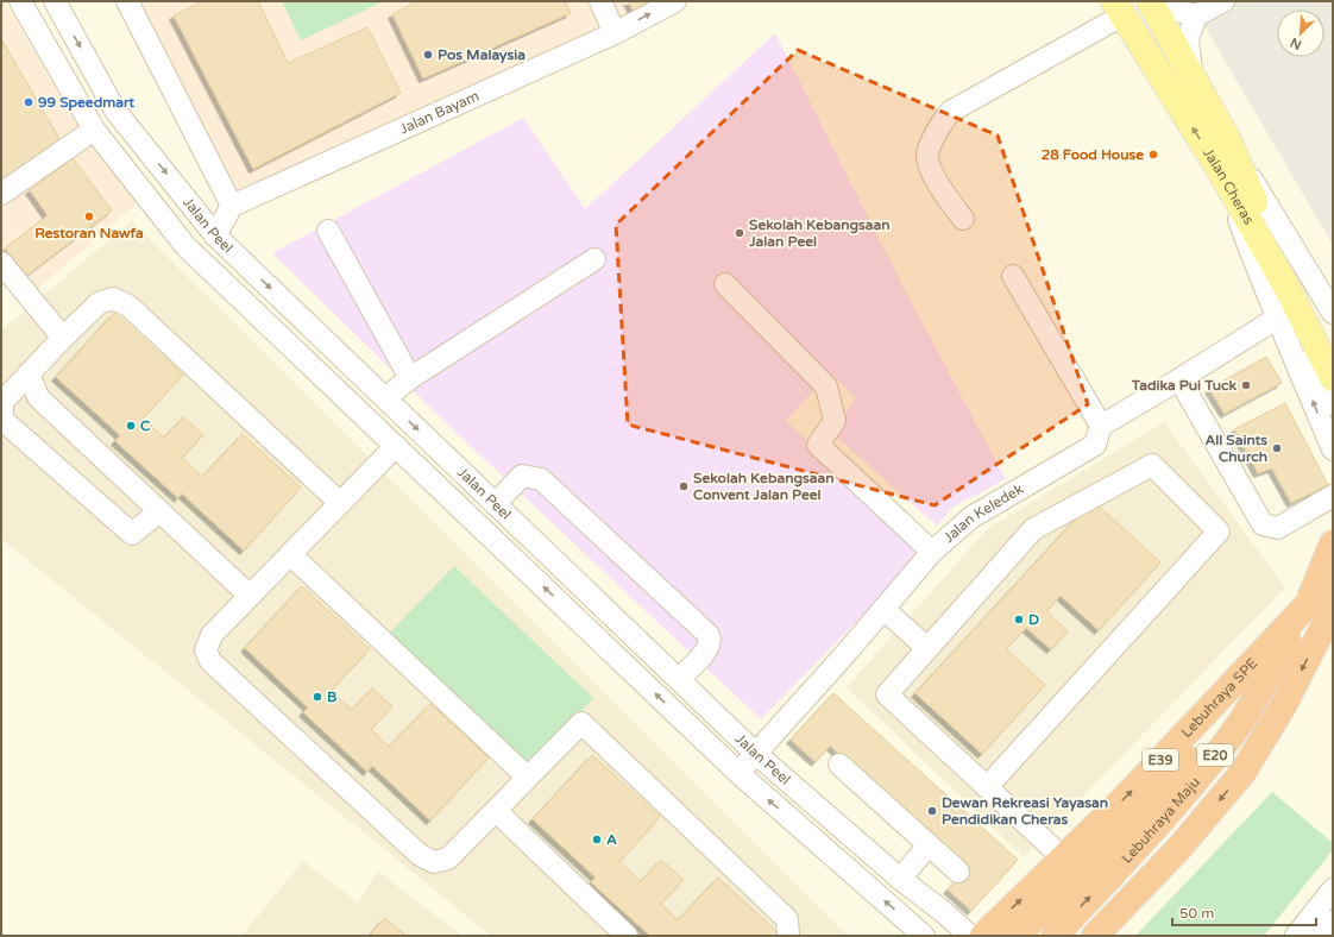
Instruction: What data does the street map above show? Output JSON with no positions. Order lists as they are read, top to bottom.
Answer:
{
  "streets": {
    "highway": [
      "Lebuhraya SPE",
      "E20",
      "E39",
      "Lebuhraya Maju"
    ],
    "main road": ["Jalan Cheras"],
    "street": ["Jalan Bayam", "Jalan Peel", "Jalan Keledek"]
  },
  "crossings": [
    ["Jalan Peel", "Jalan Keledek"]
  ],
  "places": [
    "Pos Malaysia",
    "99 Speedmart",
    "28 Food House",
    "Restoran Nawfa",
    "Sekolah Kebangsaan Jalan Peel",
    "Tadika Pui Tuck",
    "C",
    "All Saints Church",
    "Sekolah Kebangsaan Convent Jalan Peel",
    "D",
    "B",
    "Dewan Rekreasi Yayasan Pendidikan Cheras",
    "A"
  ],
  "scale_bar": "50 m",
  "north": "bottom left"
}
